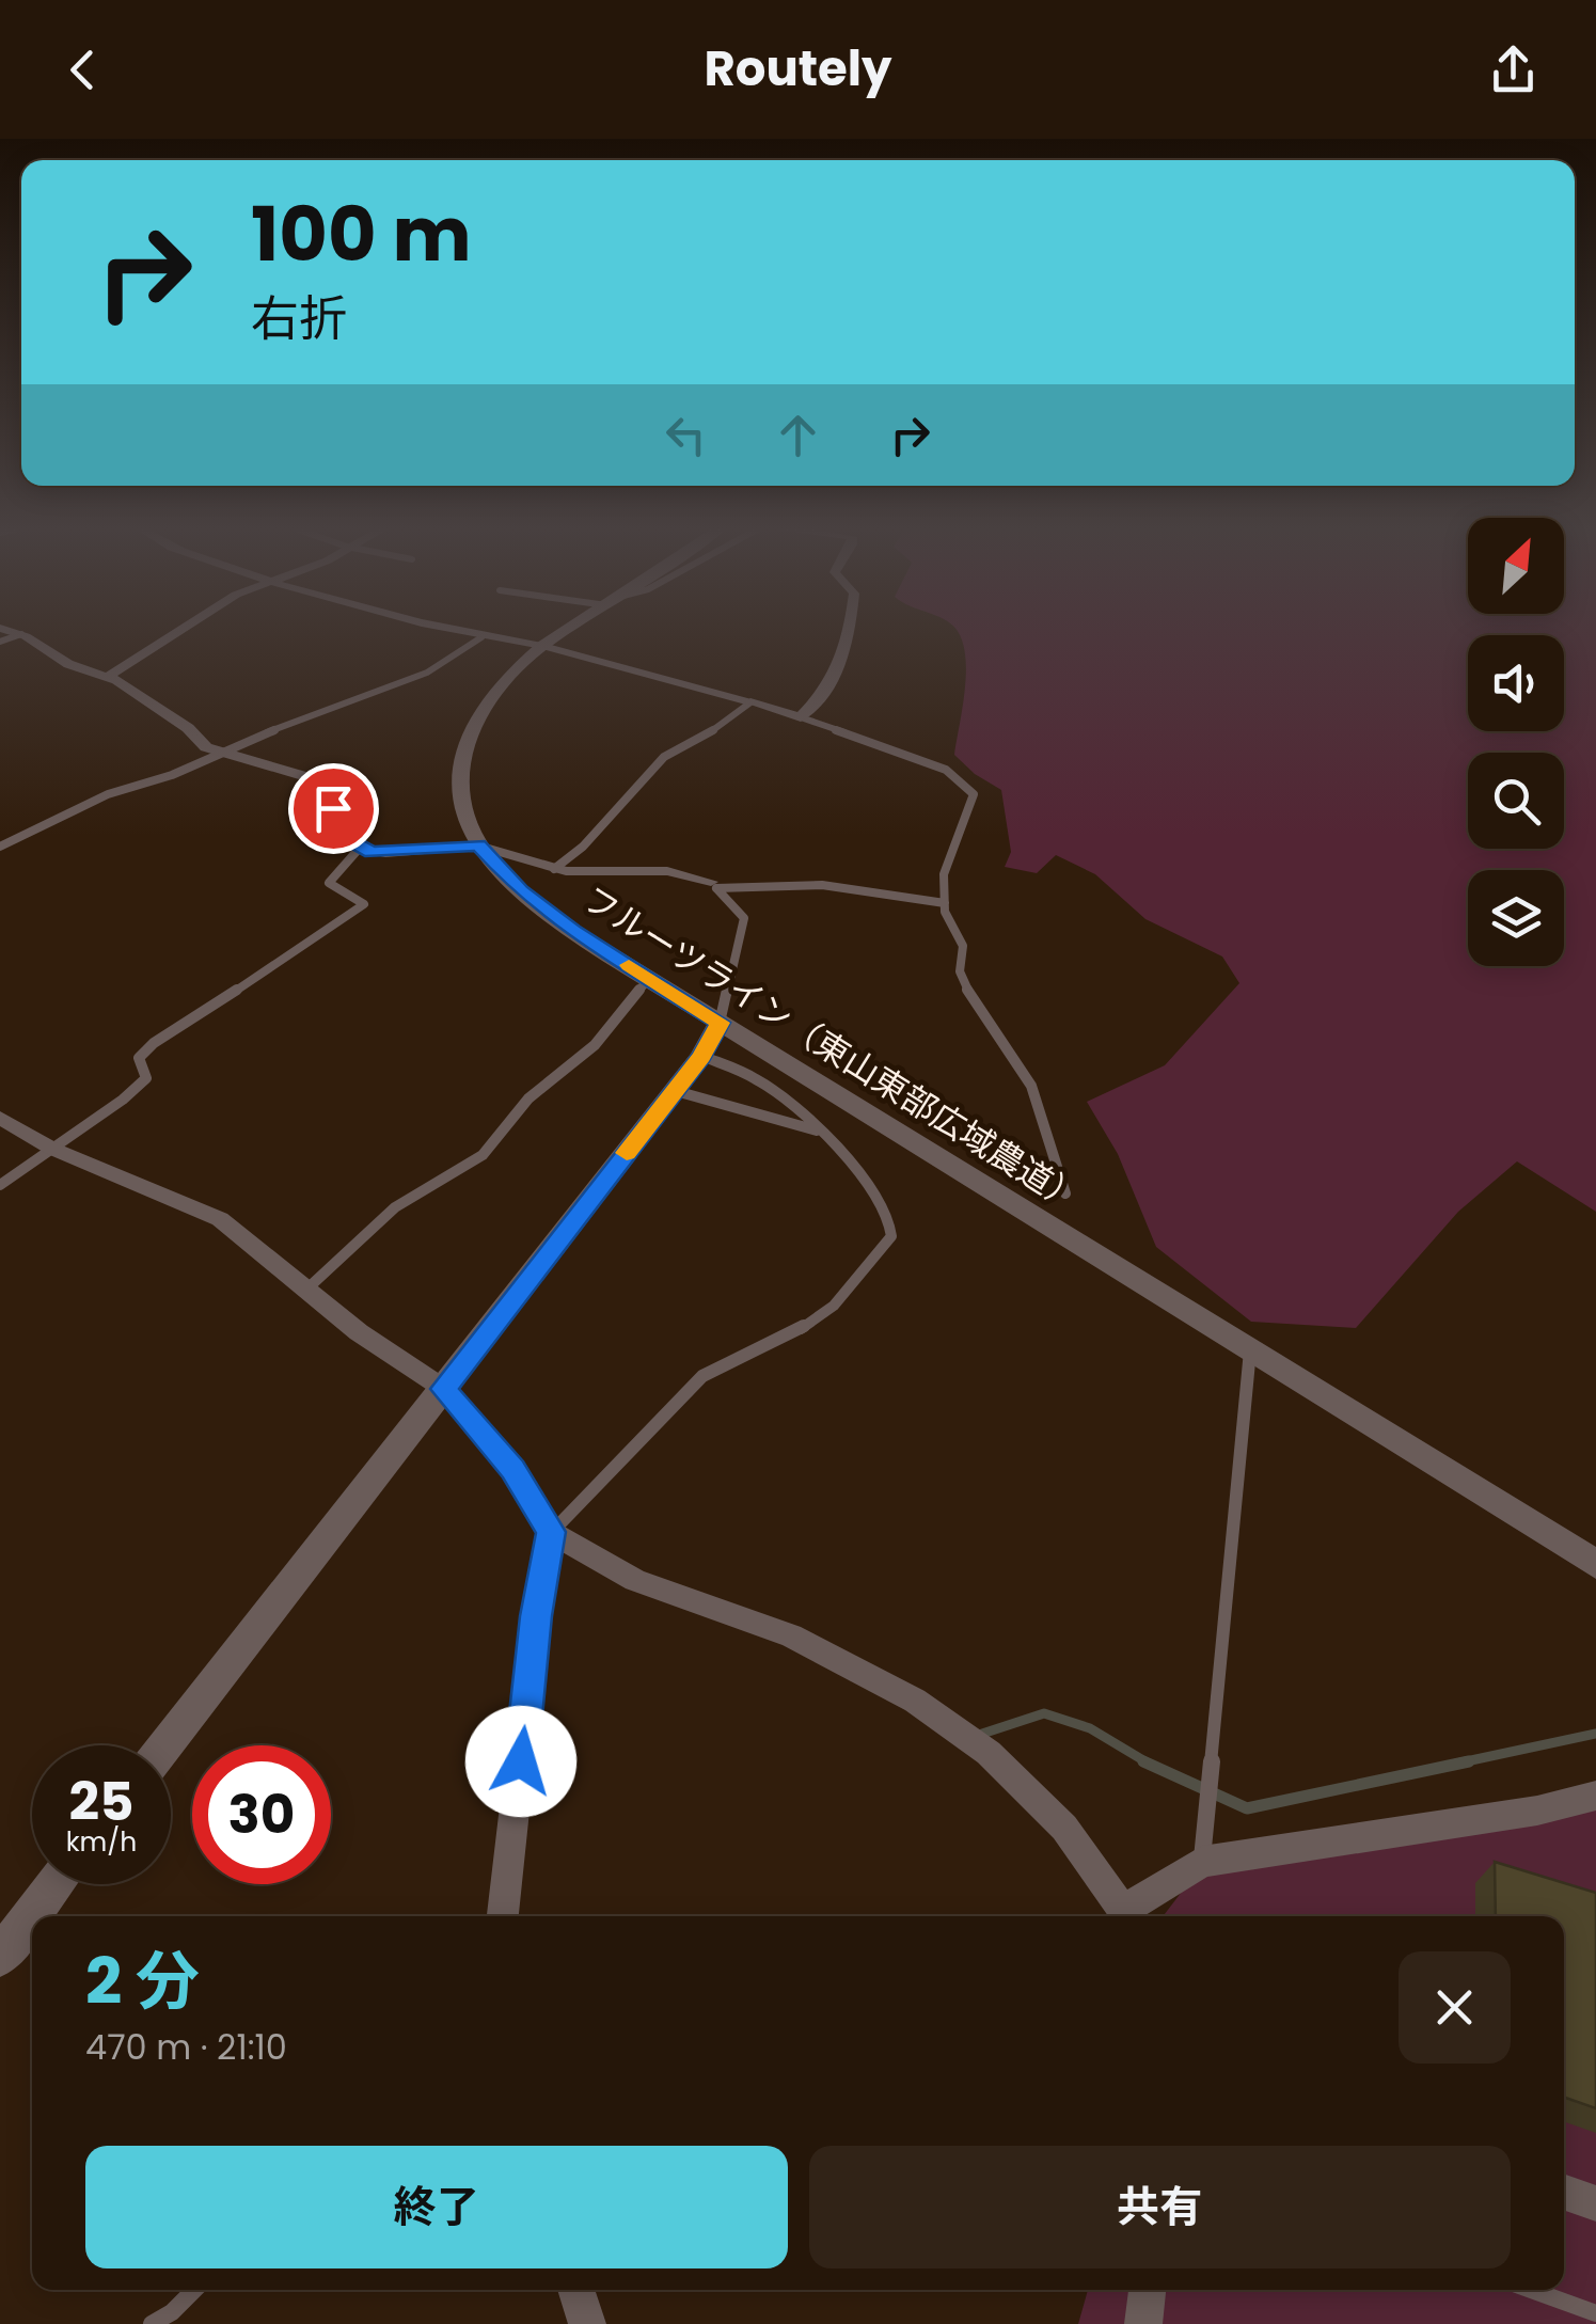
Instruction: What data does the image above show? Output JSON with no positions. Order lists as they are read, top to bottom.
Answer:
{
  "streets": {
    "street": ["フルーツライン（東山東部広域農道）"]
  },
  "north": "top right",
  "page": {
    "header": "Routely",
    "turn": ["100 m", "右折"],
    "speed": "25 km/h",
    "limit": "30",
    "heading": ["2 分", "470 m · 21:10"],
    "buttons": ["終了", "共有"]
  }
}
